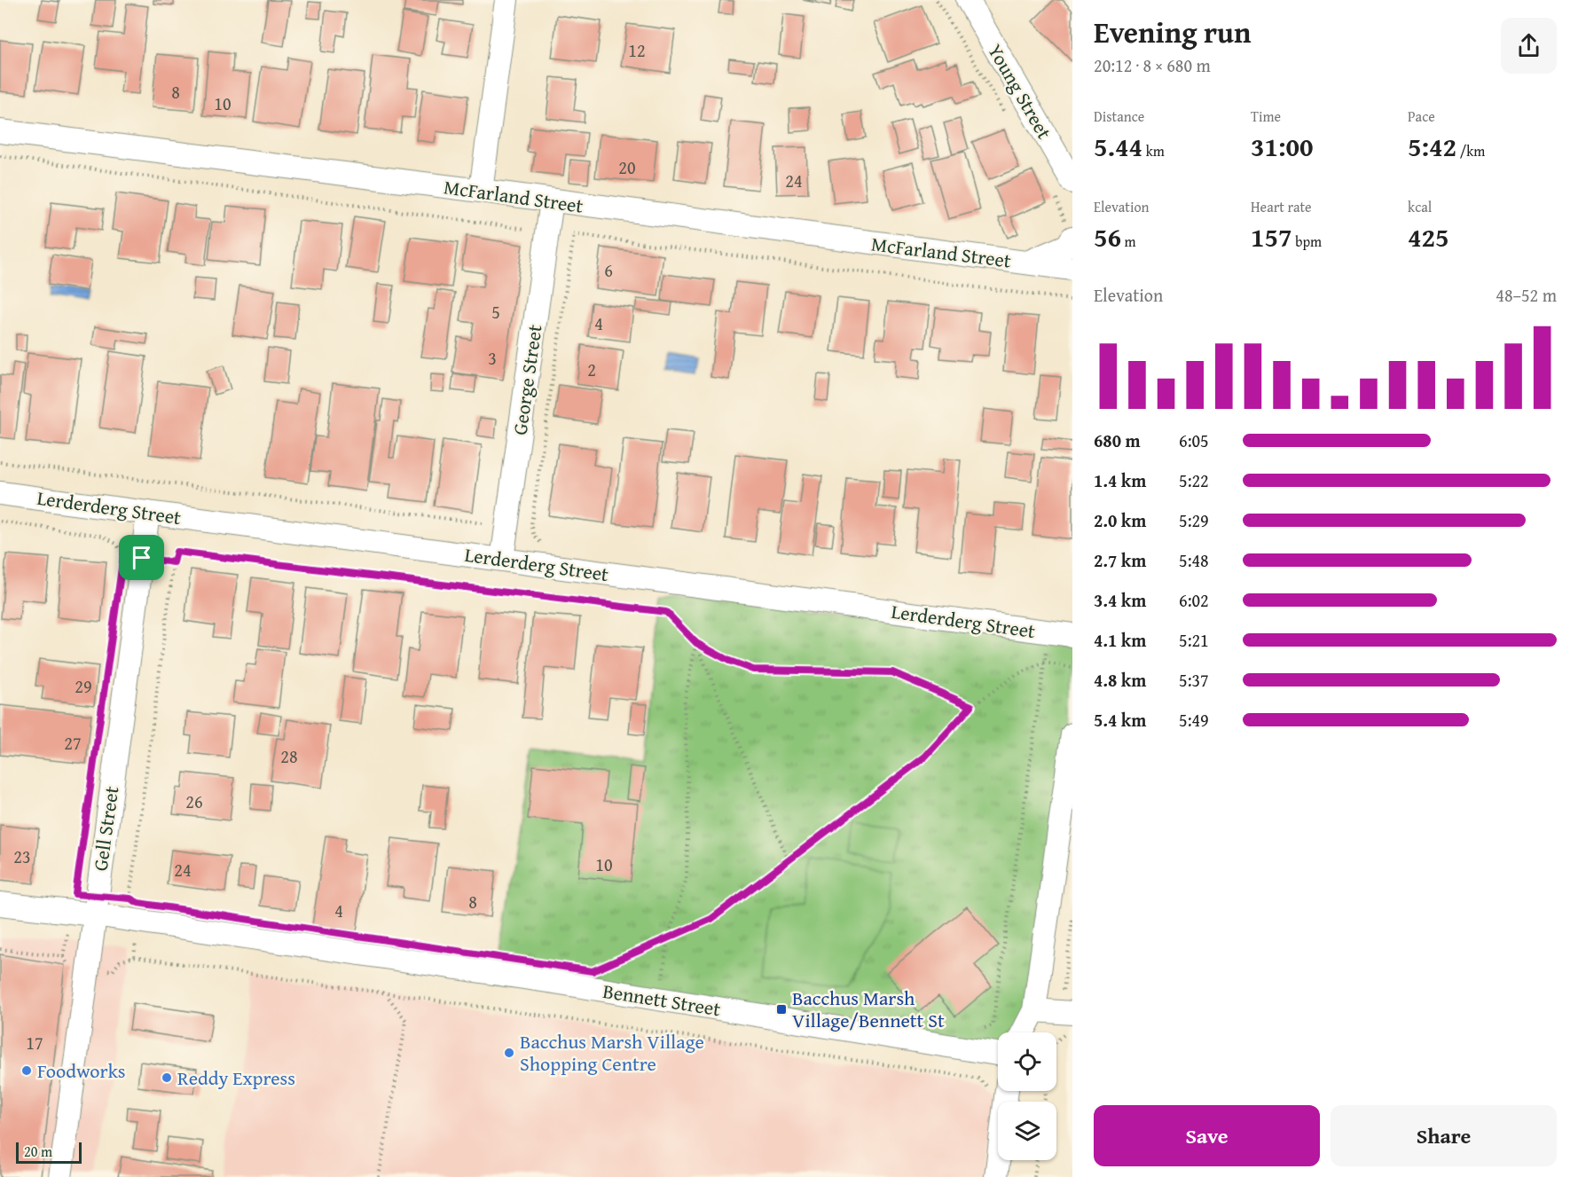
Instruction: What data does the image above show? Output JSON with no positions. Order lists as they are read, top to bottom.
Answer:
{
  "streets": {
    "street": [
      "Young Street",
      "McFarland Street",
      "George Street",
      "Lerderderg Street",
      "Gell Street",
      "Bennett Street"
    ]
  },
  "crossings": [
    ["McFarland Street", "George Street"],
    ["George Street", "Lerderderg Street"],
    ["Lerderderg Street", "Gell Street"],
    ["Gell Street", "Bennett Street"]
  ],
  "places": {
    "transit": ["Bacchus Marsh Village/Bennett St"],
    "other": ["Bacchus Marsh Village Shopping Centre", "Foodworks", "Reddy Express"]
  },
  "house_numbers": [
    "12",
    "8",
    "10",
    "20",
    "24",
    "6",
    "5",
    "4",
    "3",
    "2",
    "29",
    "27",
    "28",
    "26",
    "23",
    "10",
    "24",
    "8",
    "4",
    "17"
  ],
  "scale_bar": "20 m",
  "page": {
    "heading": ["Evening run", "20:12 · 8 × 680 m"],
    "stats": [
      ["Distance", "5.44 km"],
      ["Time", "31:00"],
      ["Pace", "5:42 /km"],
      ["Elevation", "56 m"],
      ["Heart rate", "157 bpm"],
      ["kcal", "425"]
    ],
    "chart": ["Elevation", "48–52 m"],
    "list": [
      {
        "name": "680 m",
        "note": "6:05"
      },
      {
        "name": "1.4 km",
        "note": "5:22"
      },
      {
        "name": "2.0 km",
        "note": "5:29"
      },
      {
        "name": "2.7 km",
        "note": "5:48"
      },
      {
        "name": "3.4 km",
        "note": "6:02"
      },
      {
        "name": "4.1 km",
        "note": "5:21"
      },
      {
        "name": "4.8 km",
        "note": "5:37"
      },
      {
        "name": "5.4 km",
        "note": "5:49"
      }
    ],
    "buttons": ["Save", "Share"],
    "scale": "20 m"
  }
}
